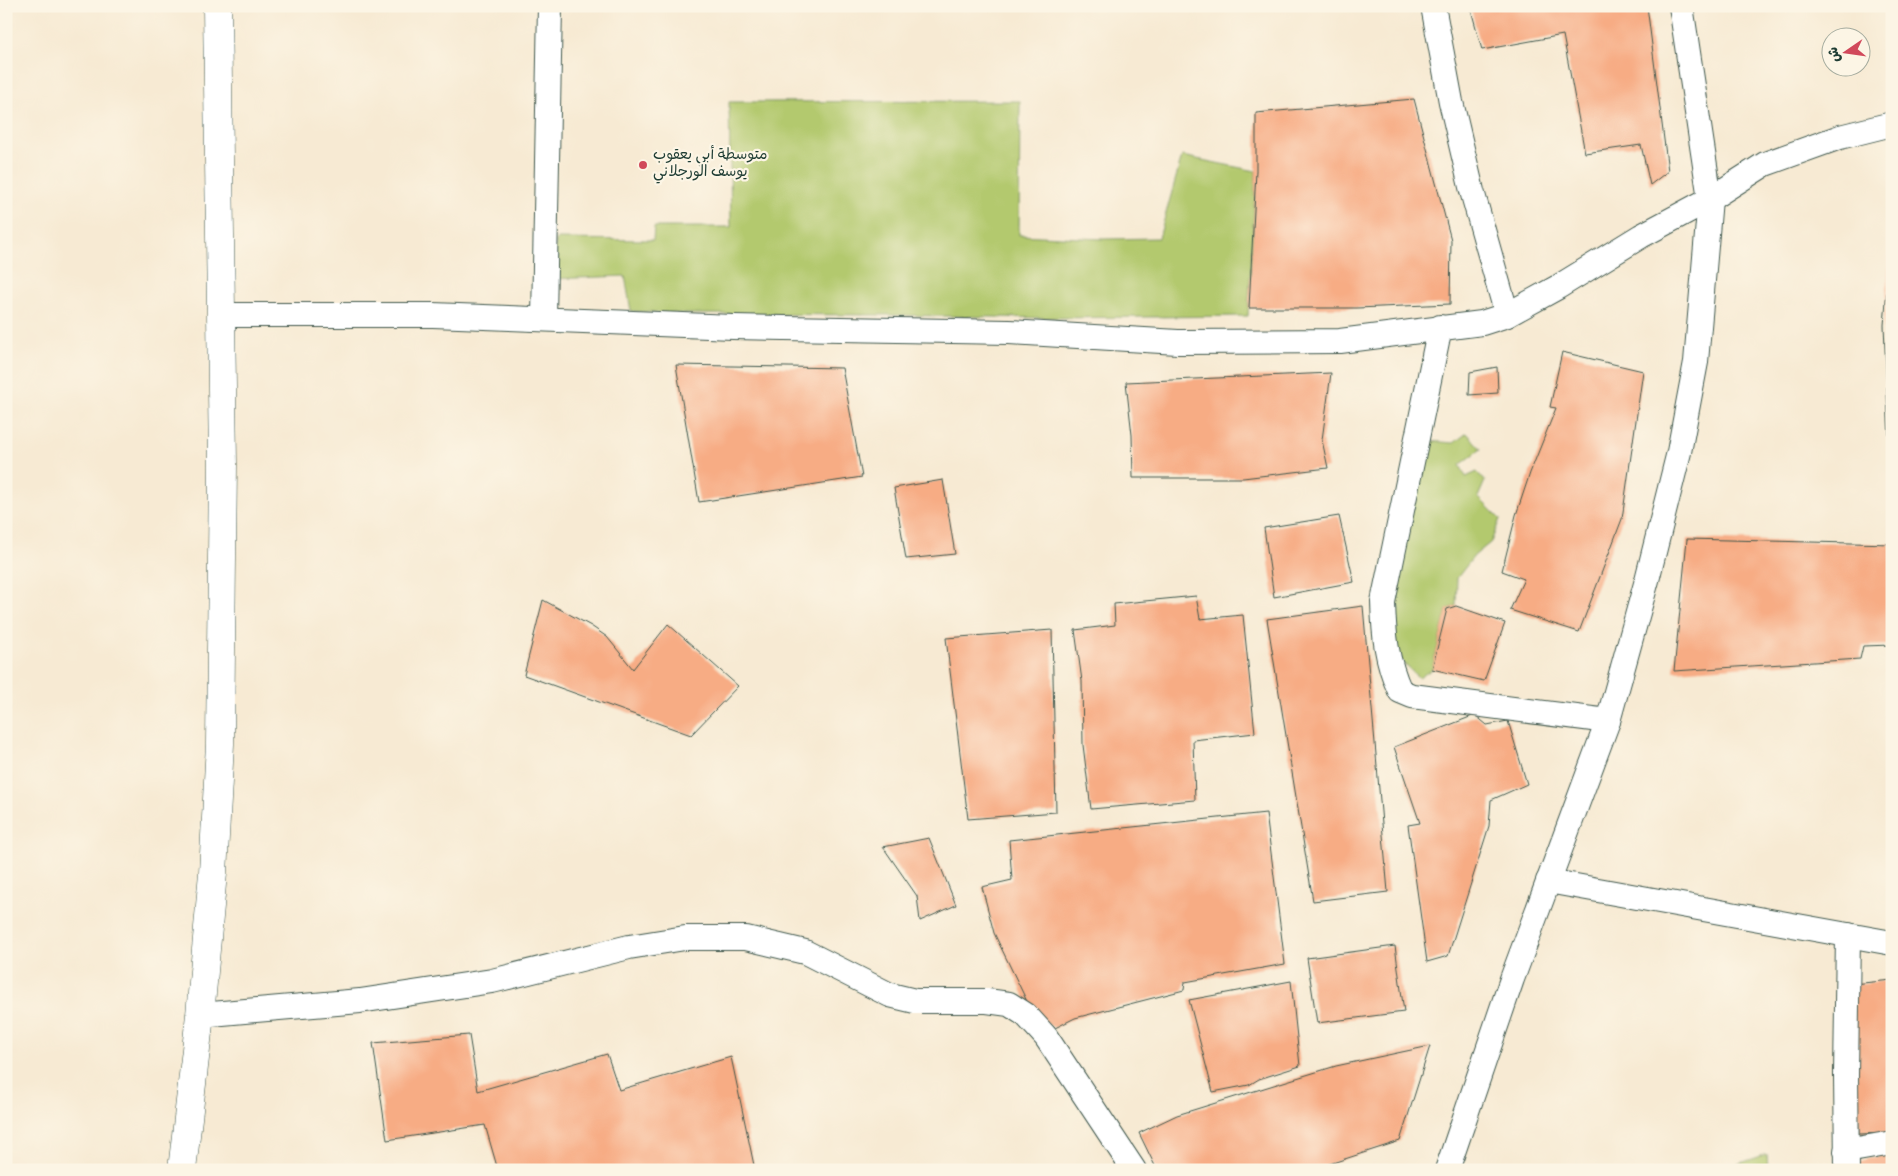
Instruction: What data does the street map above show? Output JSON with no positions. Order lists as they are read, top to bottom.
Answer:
{
  "places": ["متوسطة أبي يعقوب يوسف الورجلاني"],
  "north": "left"
}
